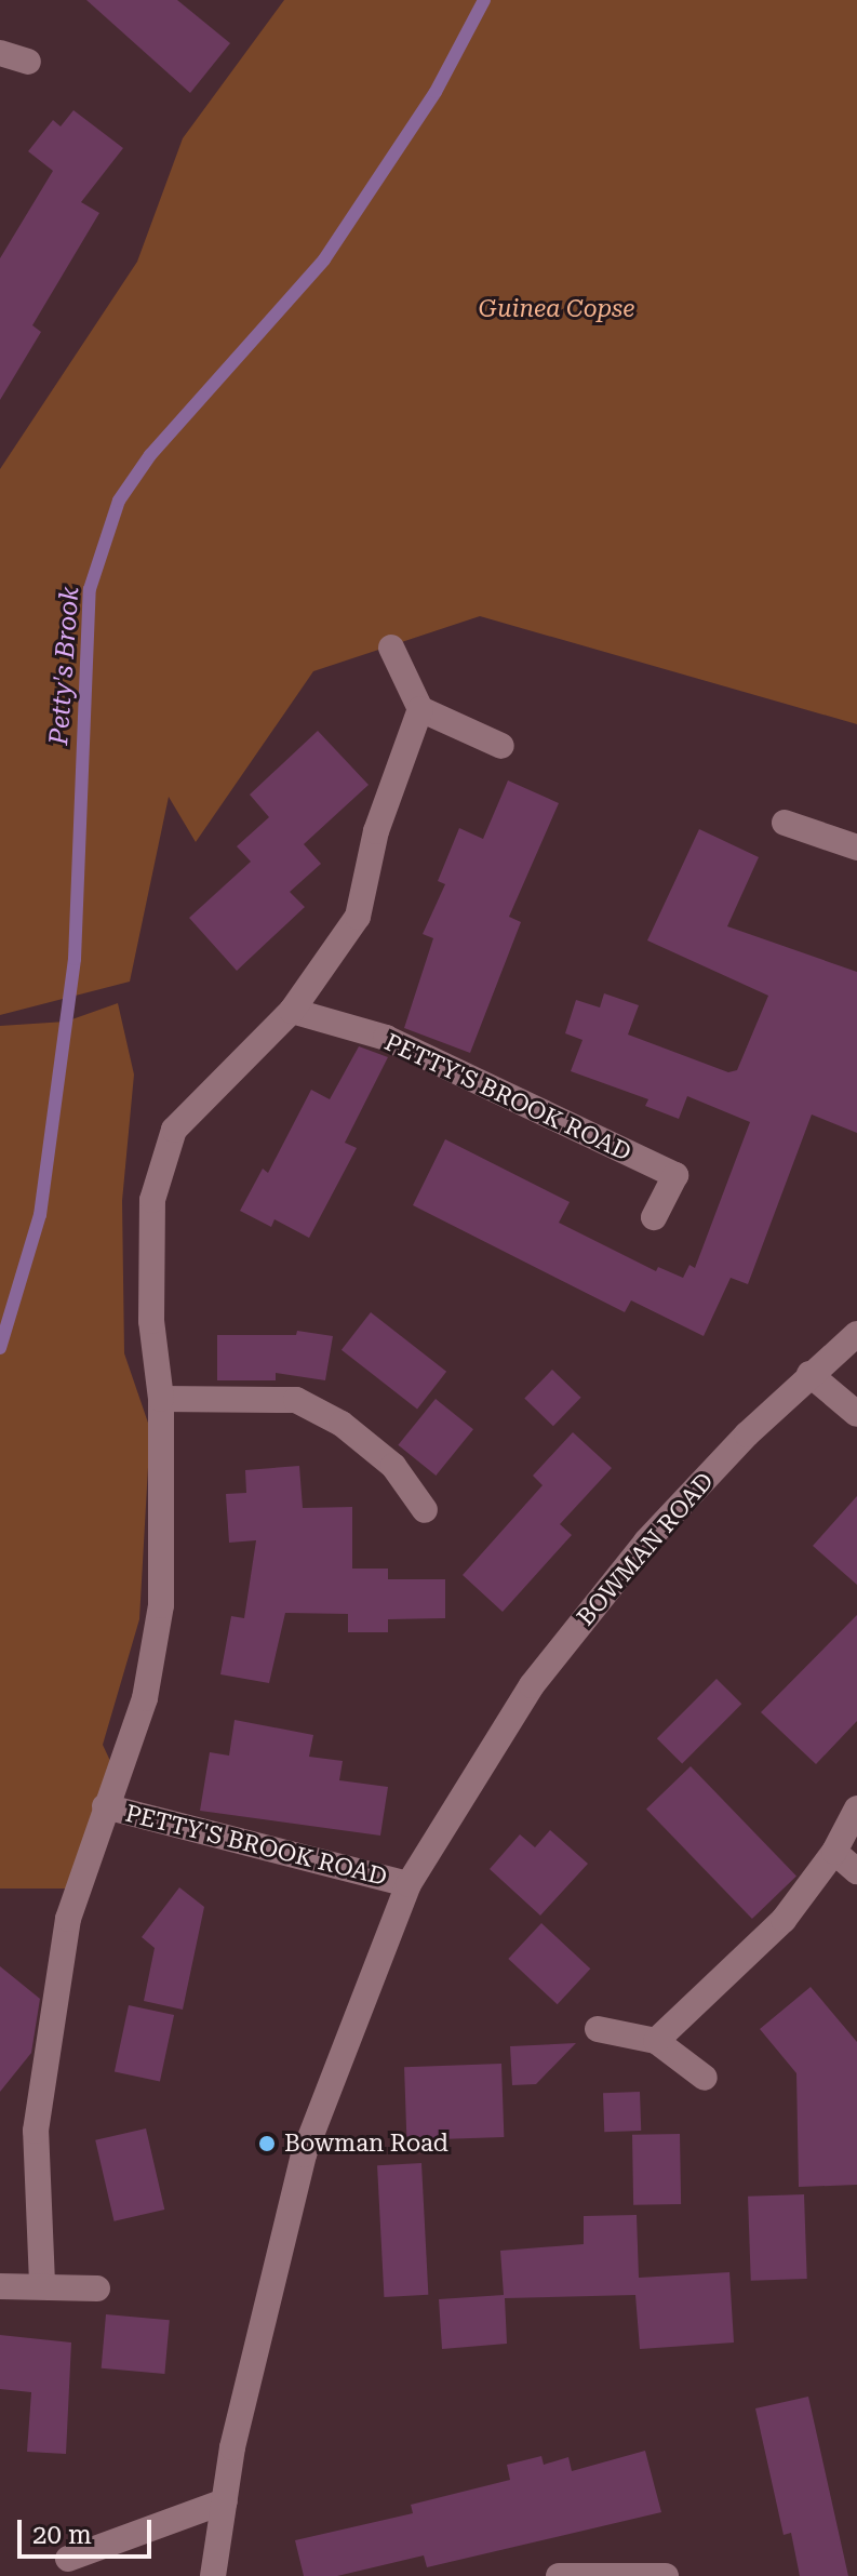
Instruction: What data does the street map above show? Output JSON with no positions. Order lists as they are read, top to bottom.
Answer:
{
  "streets": {
    "street": ["PETTY'S BROOK ROAD", "BOWMAN ROAD"]
  },
  "crossings": [
    ["PETTY'S BROOK ROAD", "BOWMAN ROAD"]
  ],
  "water": ["Petty's Brook"],
  "parks": ["Guinea Copse"],
  "places": ["Bowman Road"],
  "scale_bar": "20 m"
}
